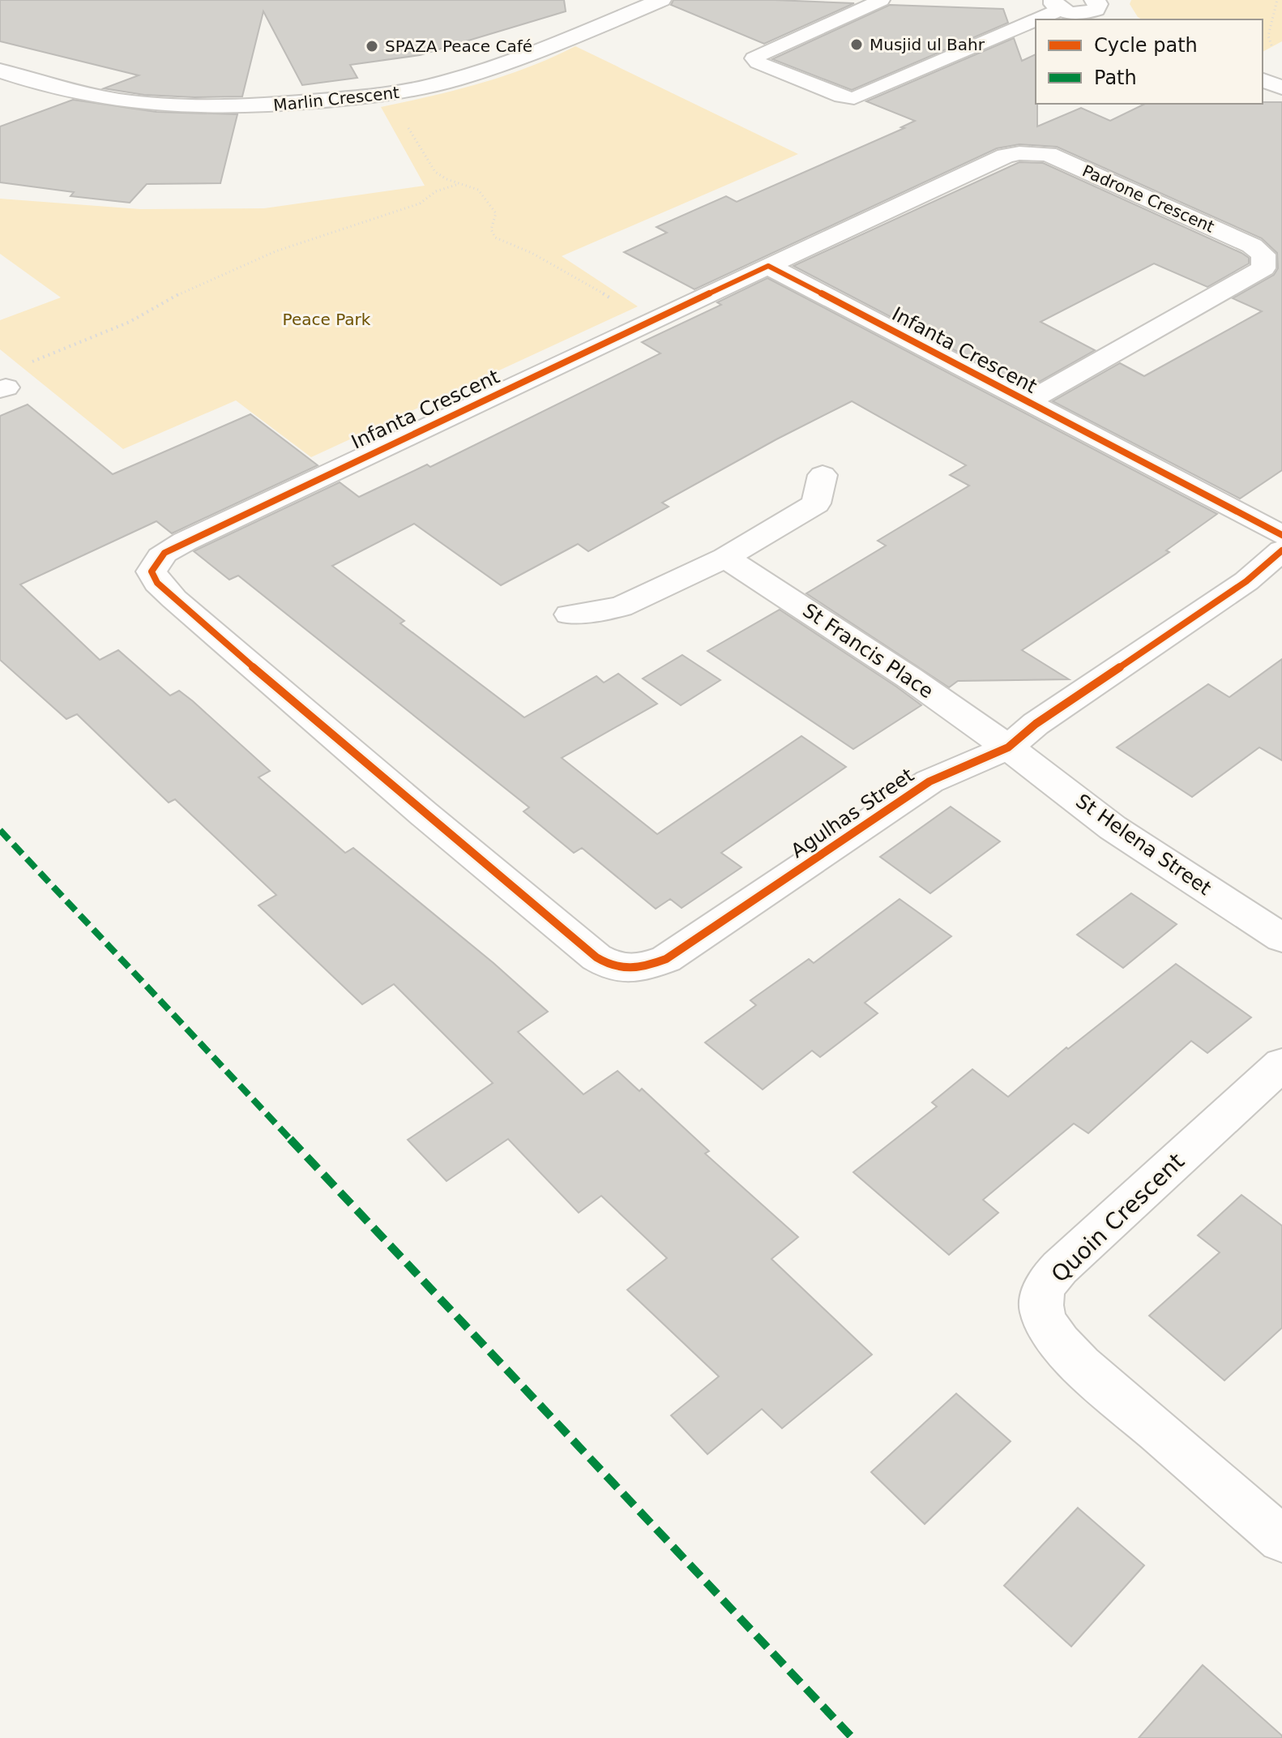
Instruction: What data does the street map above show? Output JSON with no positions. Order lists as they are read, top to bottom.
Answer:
{
  "streets": {
    "street": [
      "Marlin Crescent",
      "Padrone Crescent",
      "Infanta Crescent",
      "St Francis Place",
      "Agulhas Street",
      "St Helena Street",
      "Quoin Crescent"
    ]
  },
  "crossings": [
    ["Padrone Crescent", "Infanta Crescent"],
    ["Infanta Crescent", "Agulhas Street"],
    ["St Francis Place", "Agulhas Street"],
    ["St Francis Place", "St Helena Street"],
    ["Agulhas Street", "St Helena Street"]
  ],
  "parks": ["Peace Park"],
  "places": ["Musjid ul Bahr", "SPAZA Peace Café"],
  "legend": ["Cycle path", "Path"]
}
